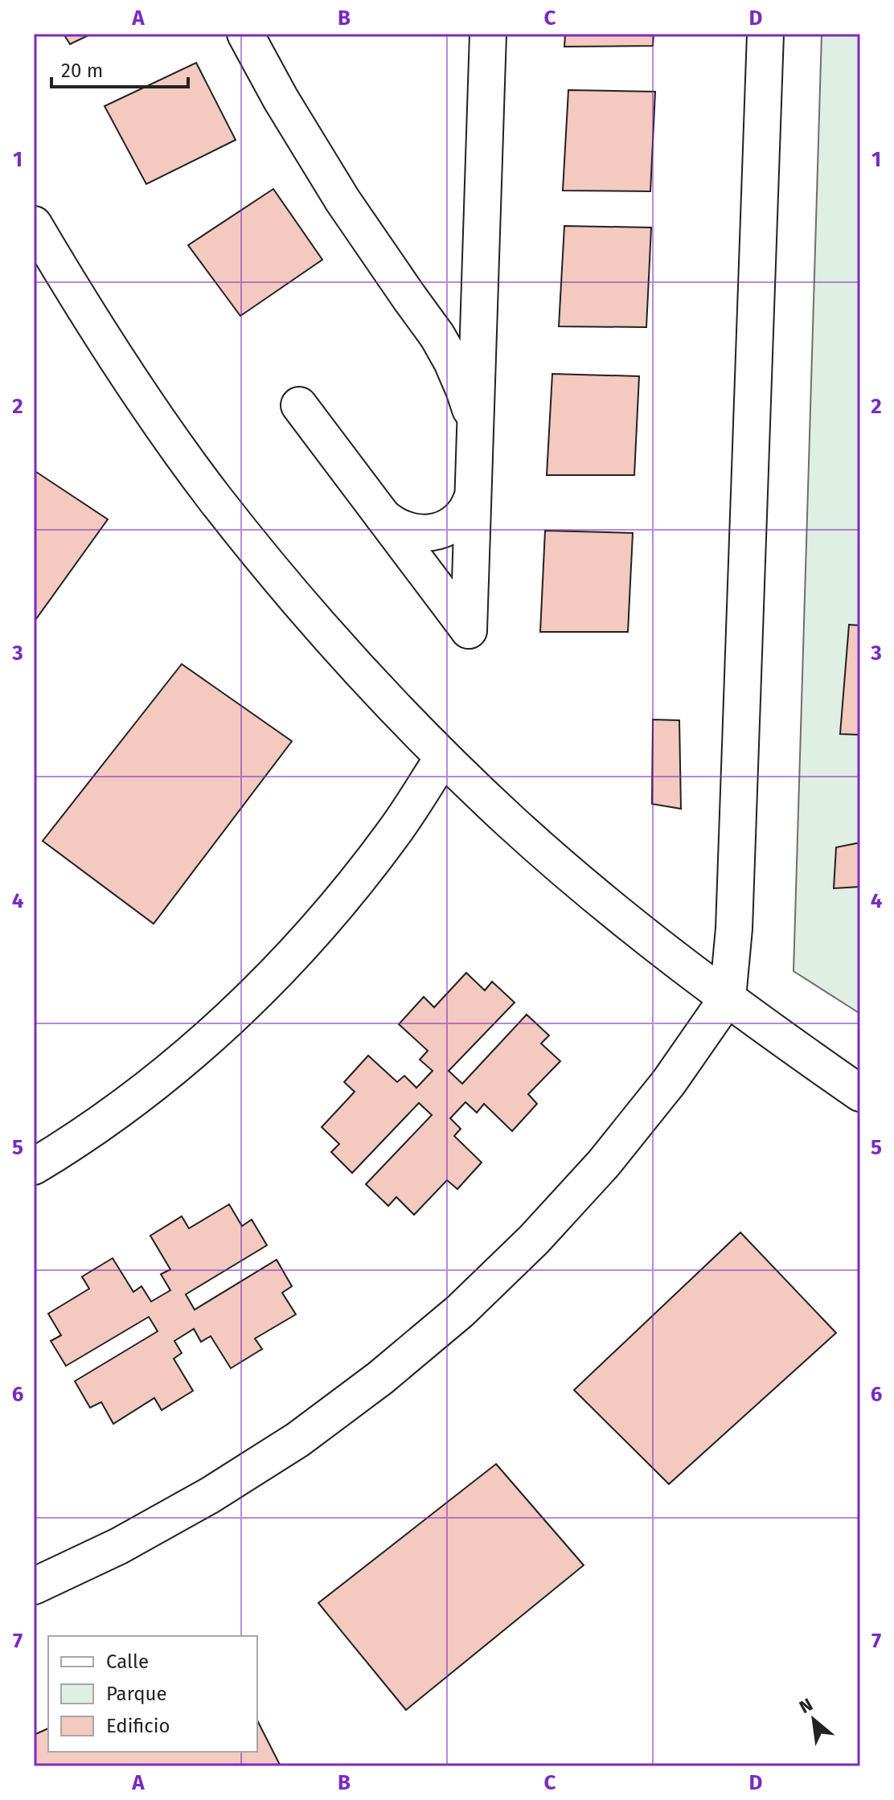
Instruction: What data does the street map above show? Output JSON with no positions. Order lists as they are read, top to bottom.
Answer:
{
  "legend": ["Calle", "Parque", "Edificio"],
  "scale_bar": "20 m",
  "north": "top left",
  "grid": {
    "columns": [
      "A",
      "B",
      "C",
      "D"
    ],
    "rows": [
      "1",
      "2",
      "3",
      "4",
      "5",
      "6",
      "7"
    ]
  }
}
